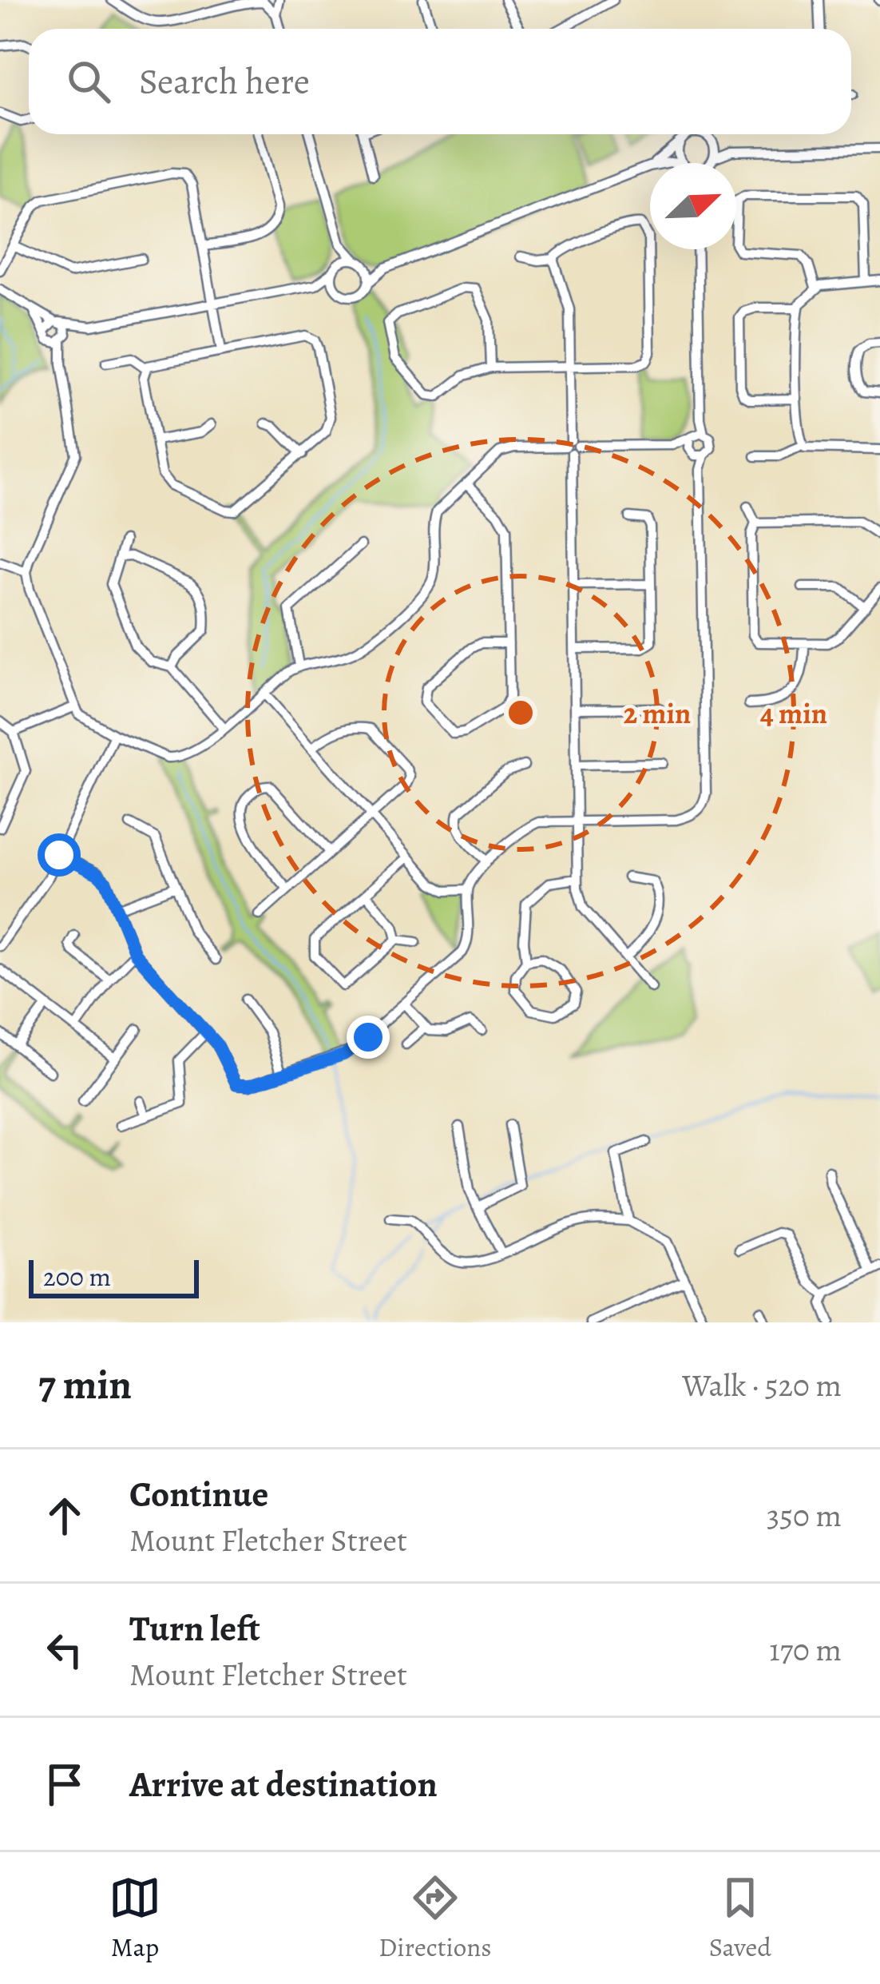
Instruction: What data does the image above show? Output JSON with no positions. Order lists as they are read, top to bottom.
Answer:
{
  "scale_bar": "200 m",
  "north": "top right",
  "page": {
    "search": "Search here",
    "scale": "200 m",
    "heading": ["7 min", "Walk · 520 m"],
    "list": [
      ["Continue", "Mount Fletcher Street", "350 m"],
      ["Turn left", "Mount Fletcher Street", "170 m"],
      "Arrive at destination"
    ],
    "nav": ["Map", "Directions", "Saved"]
  },
  "rings": ["2 min", "4 min"]
}
